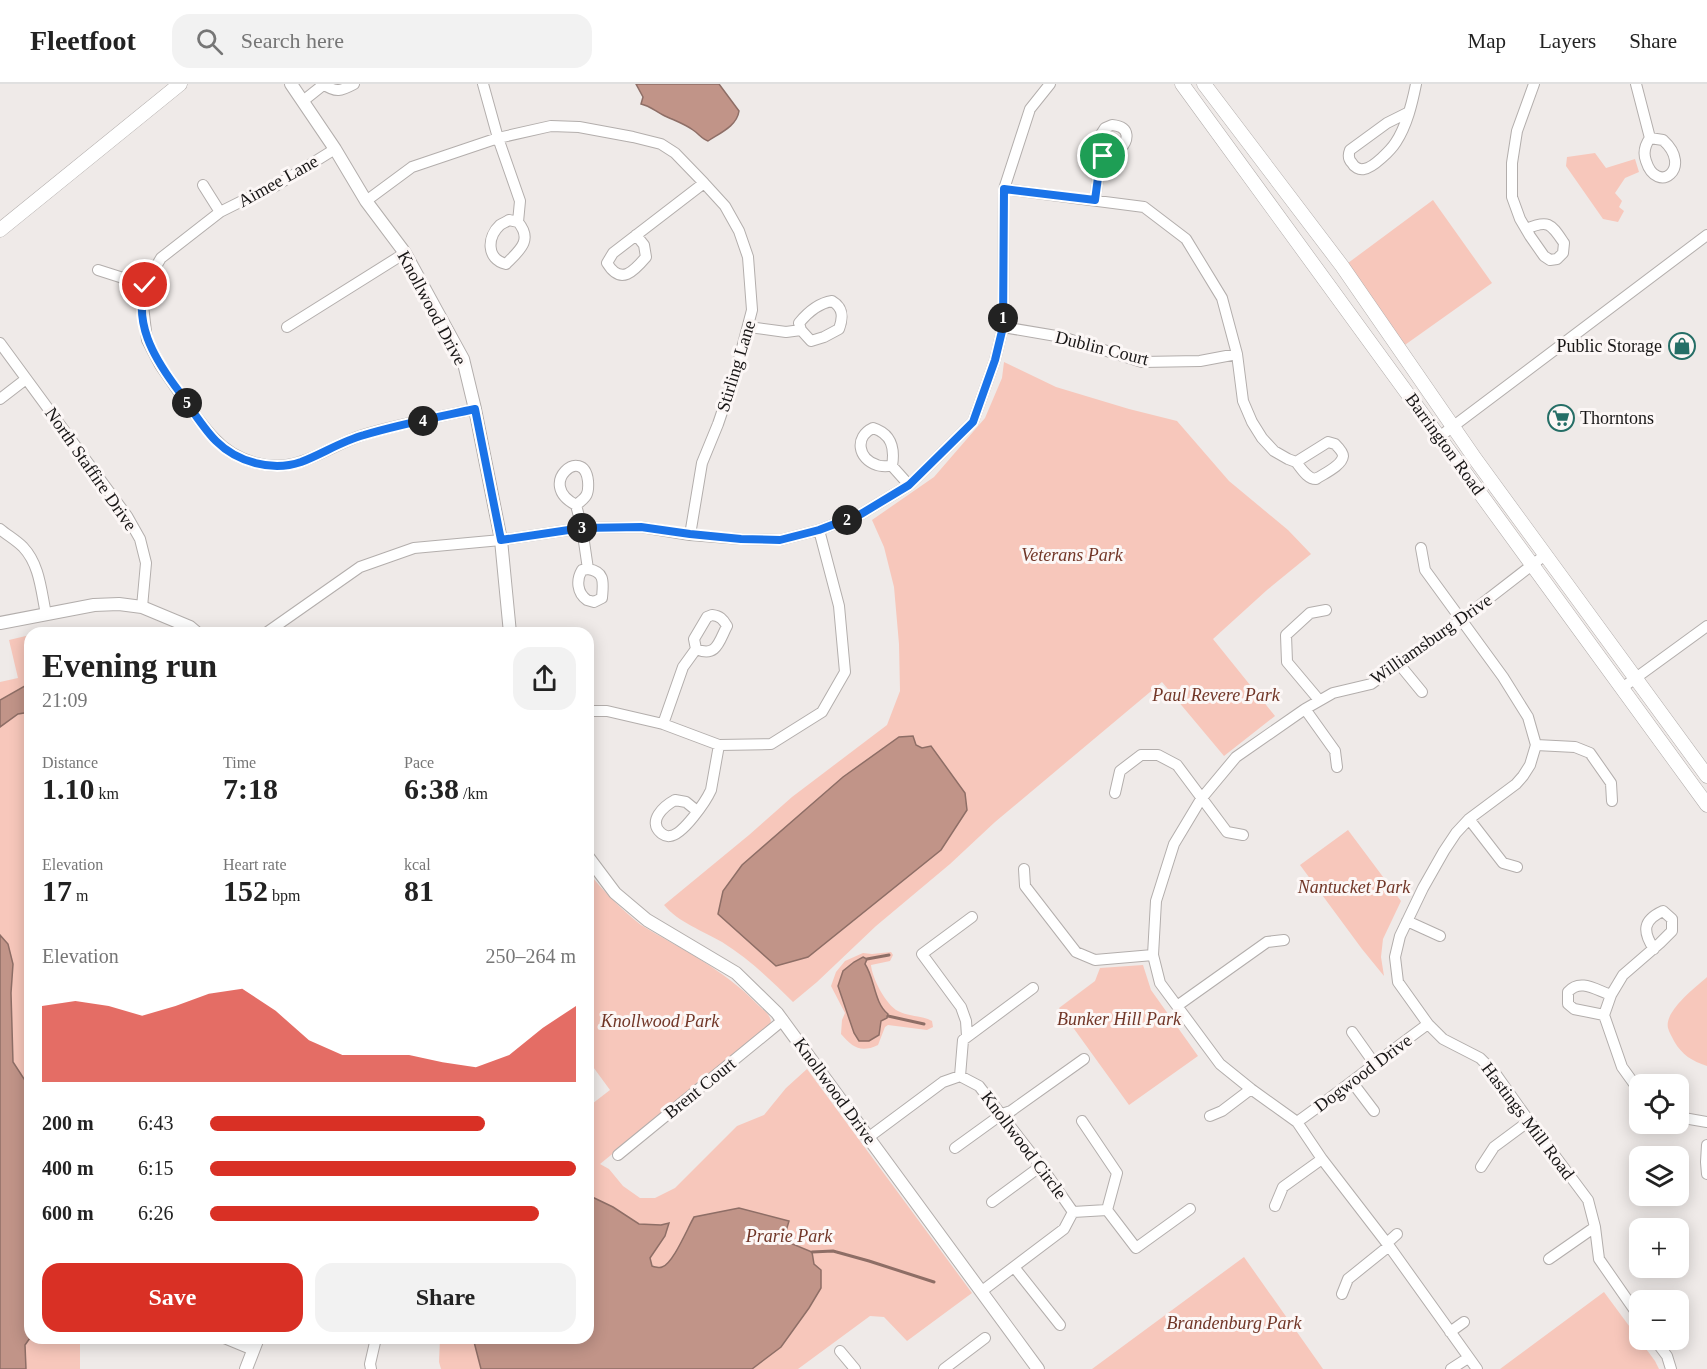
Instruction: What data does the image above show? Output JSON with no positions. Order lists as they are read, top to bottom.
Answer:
{
  "streets": {
    "main road": ["Barrington Road"],
    "street": [
      "Aimee Lane",
      "Knollwood Drive",
      "Dublin Court",
      "Stirling Lane",
      "North Staffire Drive",
      "Williamsburg Drive",
      "Dogwood Drive",
      "Brent Court",
      "Hastings Mill Road",
      "Knollwood Circle"
    ]
  },
  "crossings": [
    ["Aimee Lane", "Knollwood Drive"],
    ["Knollwood Drive", "Stirling Lane"],
    ["Knollwood Drive", "Brent Court"],
    ["Knollwood Drive", "Knollwood Circle"],
    ["Barrington Road", "Williamsburg Drive"],
    ["Williamsburg Drive", "Dogwood Drive"],
    ["Dogwood Drive", "Hastings Mill Road"]
  ],
  "parks": [
    "Veterans Park",
    "Paul Revere Park",
    "Nantucket Park",
    "Bunker Hill Park",
    "Knollwood Park",
    "Prarie Park",
    "Brandenburg Park"
  ],
  "places": {
    "shop": ["Public Storage"],
    "supermarket": ["Thorntons"]
  },
  "page": {
    "header": "Fleetfoot",
    "search": "Search here",
    "nav": ["Map", "Layers", "Share"],
    "pins": [
      "1",
      "5",
      "4",
      "2",
      "3"
    ],
    "heading": ["Evening run", "21:09"],
    "stats": [
      ["Distance", "1.10 km"],
      ["Time", "7:18"],
      ["Pace", "6:38 /km"],
      ["Elevation", "17 m"],
      ["Heart rate", "152 bpm"],
      ["kcal", "81"]
    ],
    "chart": ["Elevation", "250–264 m"],
    "map_buttons": ["+", "−"],
    "list": [
      {
        "name": "200 m",
        "note": "6:43"
      },
      {
        "name": "400 m",
        "note": "6:15"
      },
      {
        "name": "600 m",
        "note": "6:26"
      }
    ],
    "buttons": ["Save", "Share"]
  }
}
